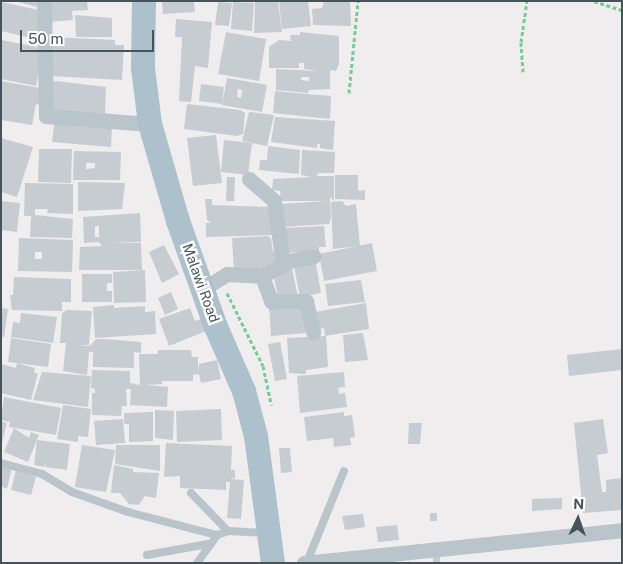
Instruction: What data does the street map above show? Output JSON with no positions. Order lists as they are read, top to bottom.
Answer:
{
  "streets": {
    "main road": ["Malawi Road"]
  },
  "scale_bar": "50 m",
  "north": "top"
}
